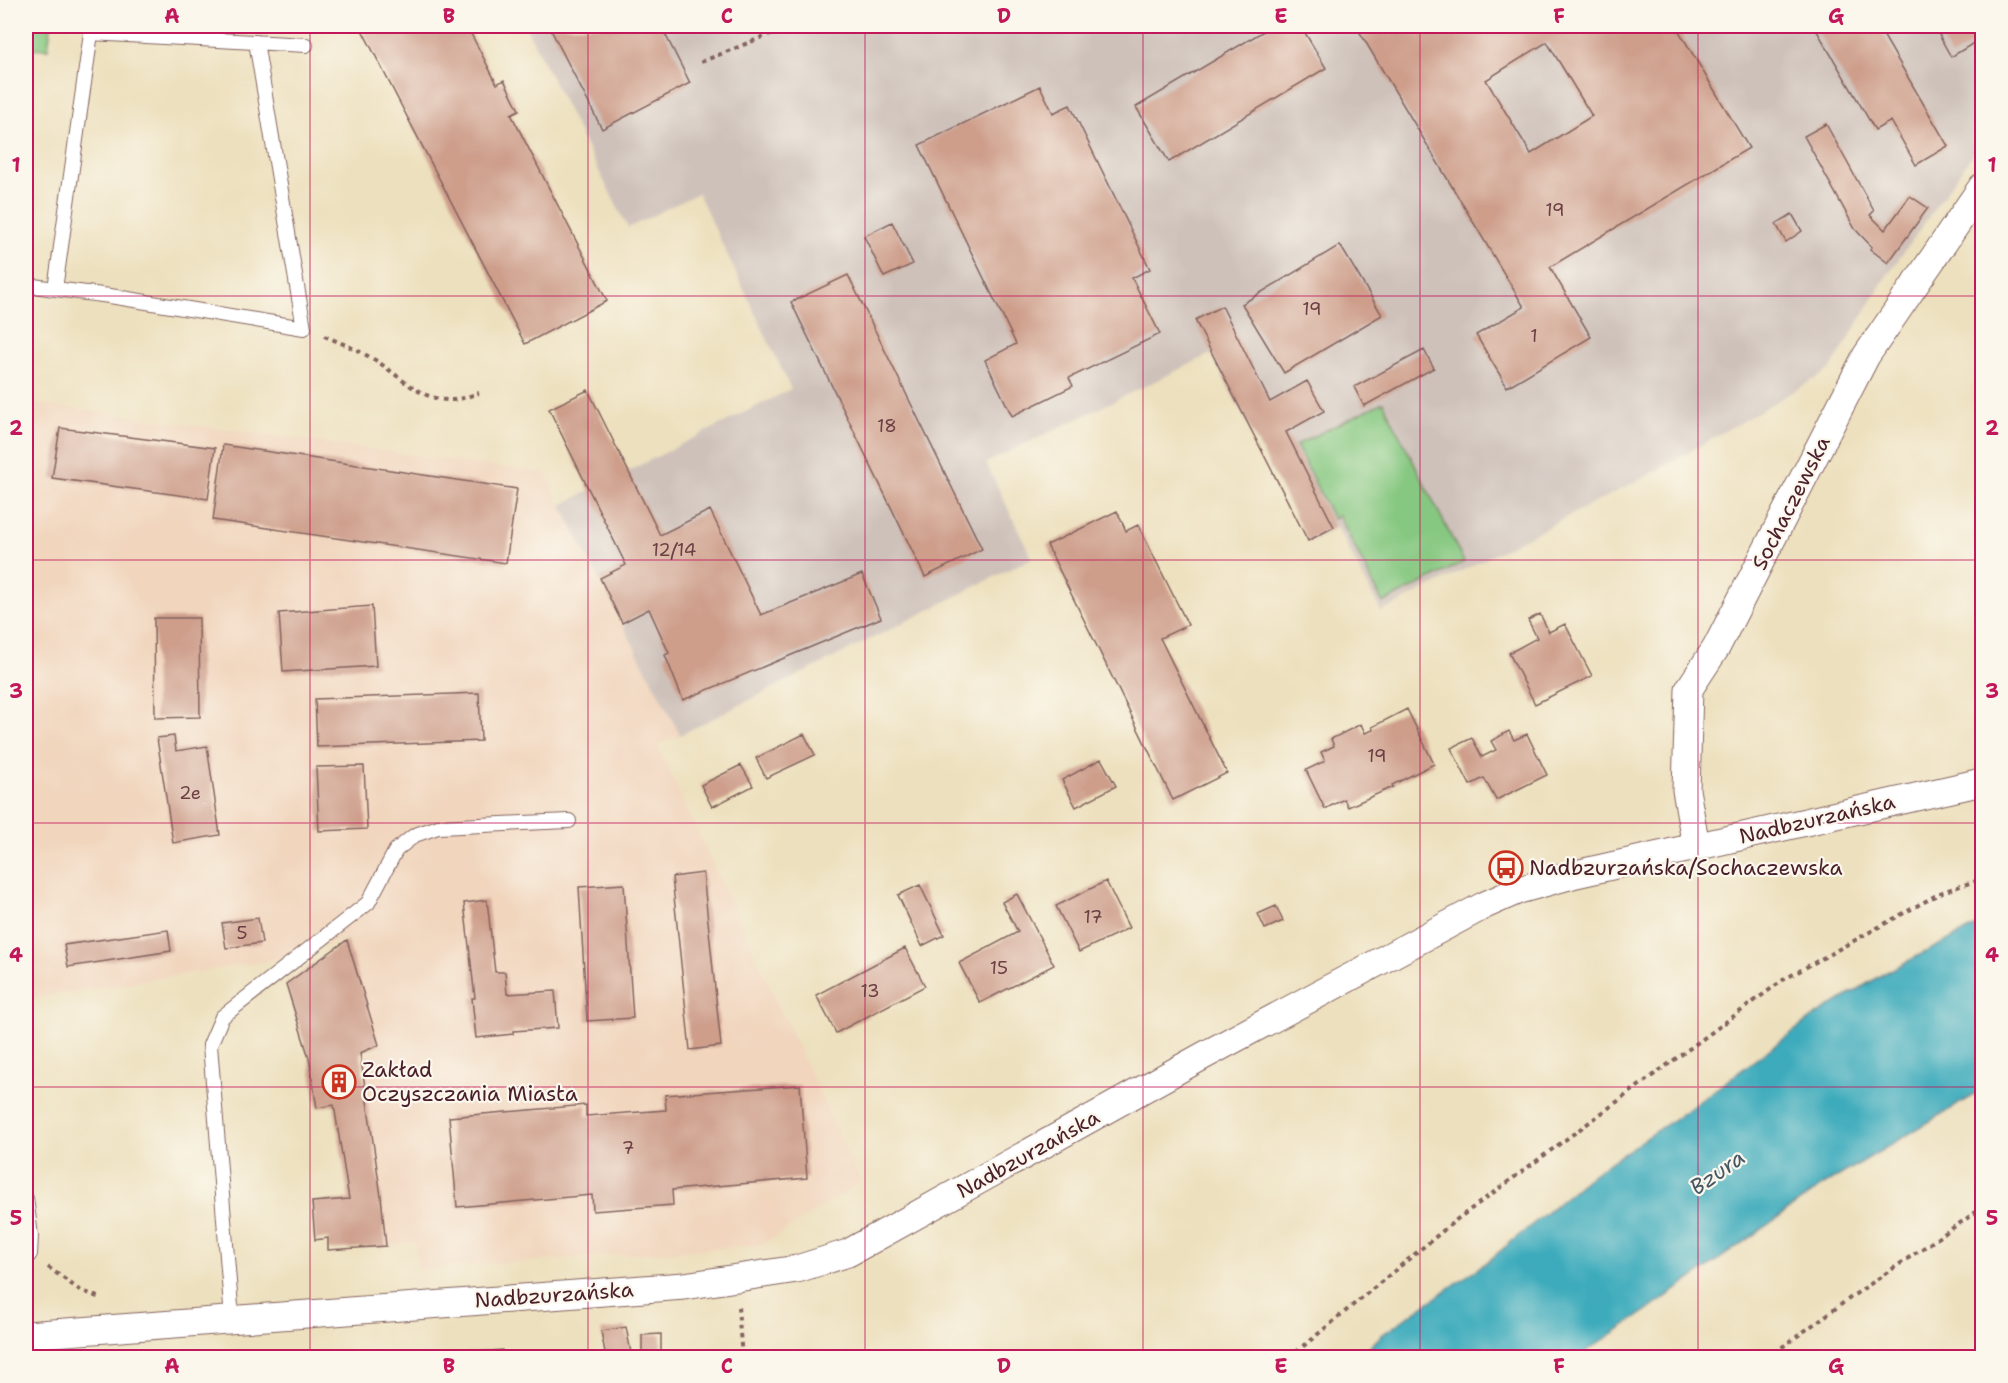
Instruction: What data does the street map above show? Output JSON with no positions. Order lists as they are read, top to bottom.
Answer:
{
  "streets": {
    "street": ["Sochaczewska", "Nadbzurzańska"]
  },
  "crossings": [
    ["Sochaczewska", "Nadbzurzańska"]
  ],
  "water": ["Bzura"],
  "places": {
    "bus stop": ["Nadbzurzańska/Sochaczewska"],
    "building": ["Zakład Oczyszczania Miasta"]
  },
  "house_numbers": [
    "19",
    "19",
    "1",
    "18",
    "12/14",
    "19",
    "2e",
    "17",
    "5",
    "15",
    "13",
    "7"
  ],
  "grid": {
    "columns": [
      "A",
      "B",
      "C",
      "D",
      "E",
      "F",
      "G"
    ],
    "rows": [
      "1",
      "2",
      "3",
      "4",
      "5"
    ]
  }
}
